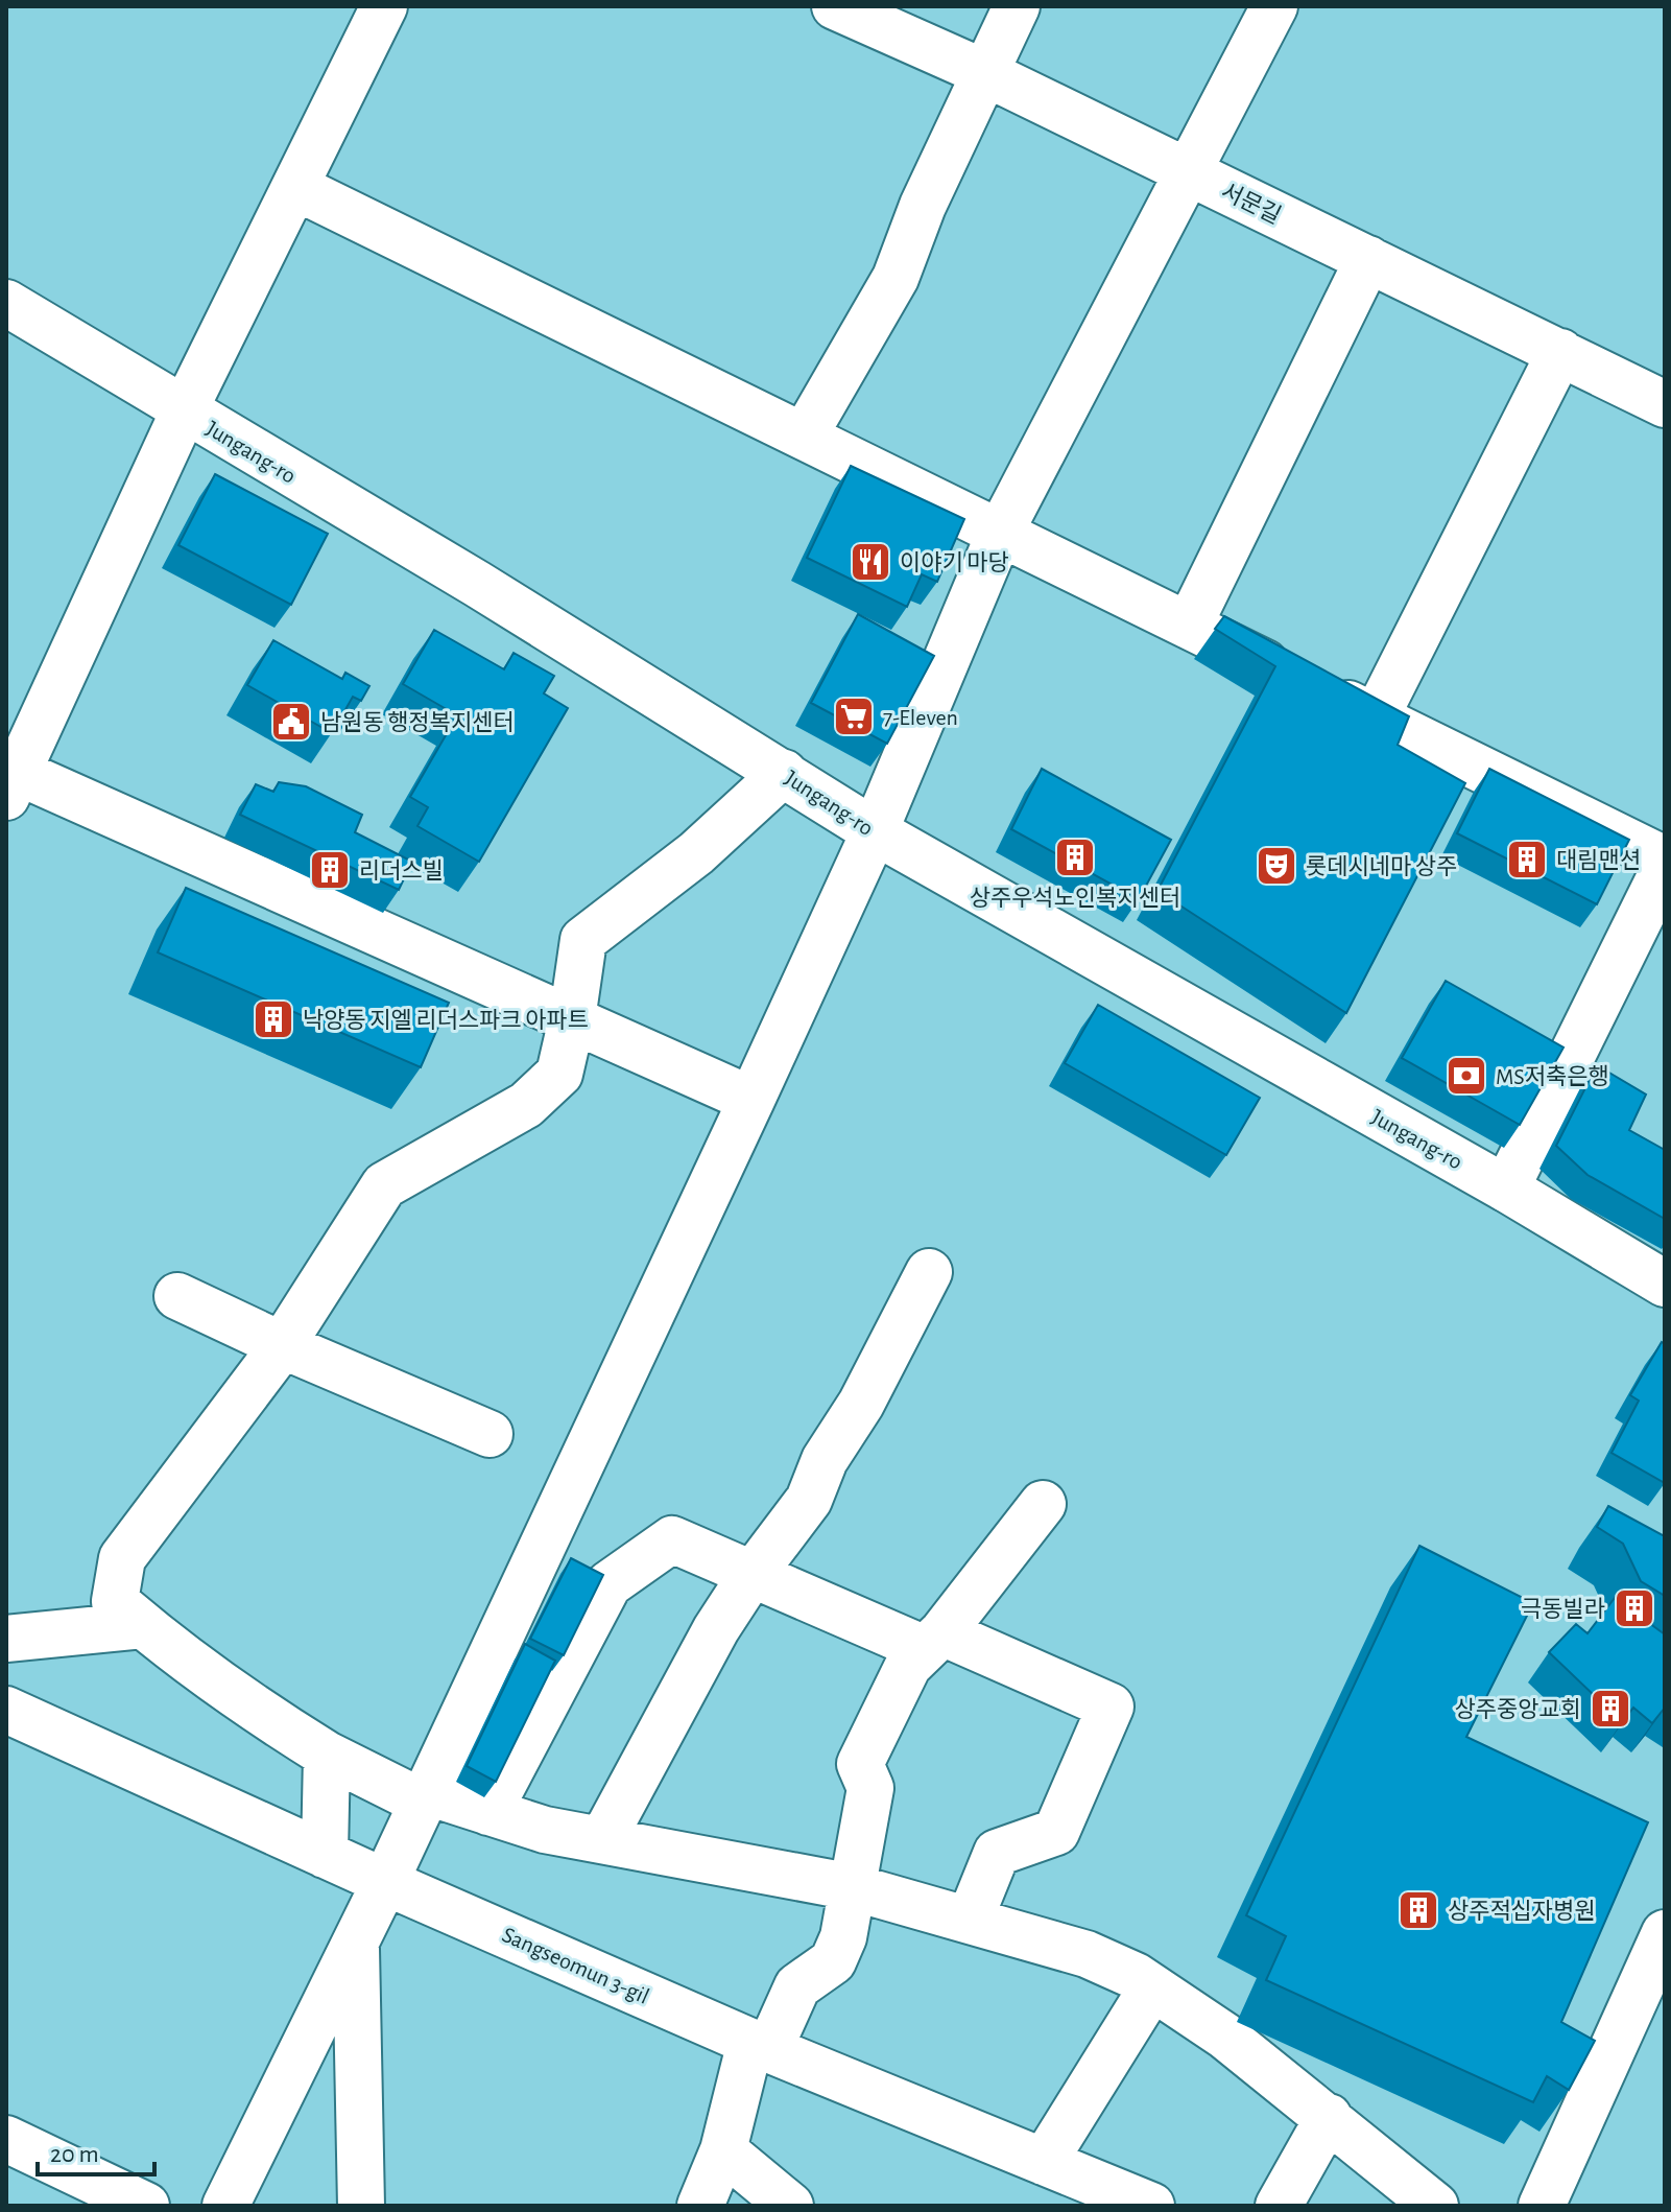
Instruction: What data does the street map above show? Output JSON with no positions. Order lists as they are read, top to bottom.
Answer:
{
  "streets": {
    "street": ["서문길", "Jungang-ro", "Sangseomun 3-gil"]
  },
  "places": {
    "restaurant": ["이야기 마당"],
    "supermarket": ["7-Eleven"],
    "public building": ["남원동 행정복지센터"],
    "building": [
      "상주우석노인복지센터",
      "대림맨션",
      "리더스빌",
      "낙양동 지엘 리더스파크 아파트",
      "극동빌라",
      "상주중앙교회",
      "상주적십자병원"
    ],
    "theatre": ["롯데시네마 상주"],
    "bank": ["MS저축은행"]
  },
  "scale_bar": "20 m"
}
